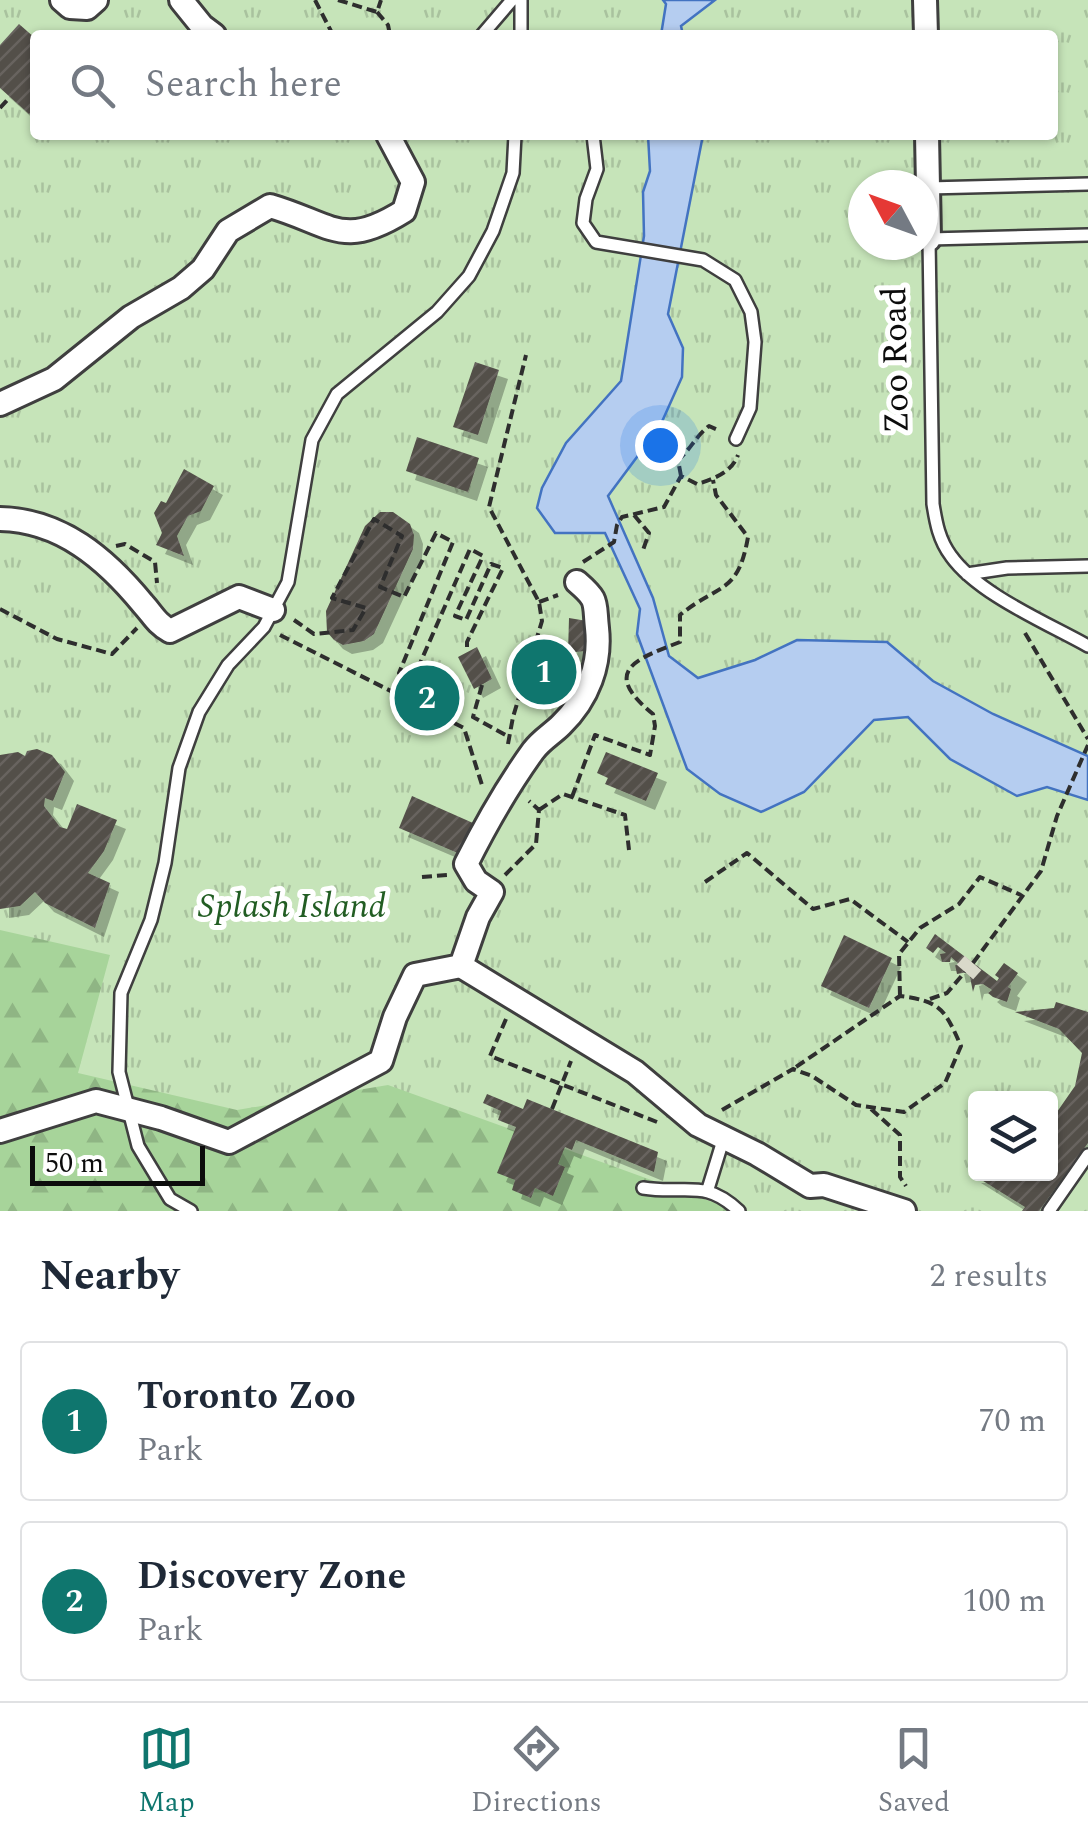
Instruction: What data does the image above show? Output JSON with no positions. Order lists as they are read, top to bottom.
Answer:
{
  "streets": {
    "street": ["Zoo Road"]
  },
  "parks": ["Splash Island"],
  "scale_bar": "50 m",
  "north": "top left",
  "page": {
    "search": "Search here",
    "pins": ["1", "2"],
    "scale": "50 m",
    "heading": ["Nearby", "2 results"],
    "list": [
      {
        "mark": "1",
        "name": "Toronto Zoo",
        "note": "Park",
        "value": "70 m"
      },
      {
        "mark": "2",
        "name": "Discovery Zone",
        "note": "Park",
        "value": "100 m"
      }
    ],
    "nav": ["Map", "Directions", "Saved"]
  }
}
